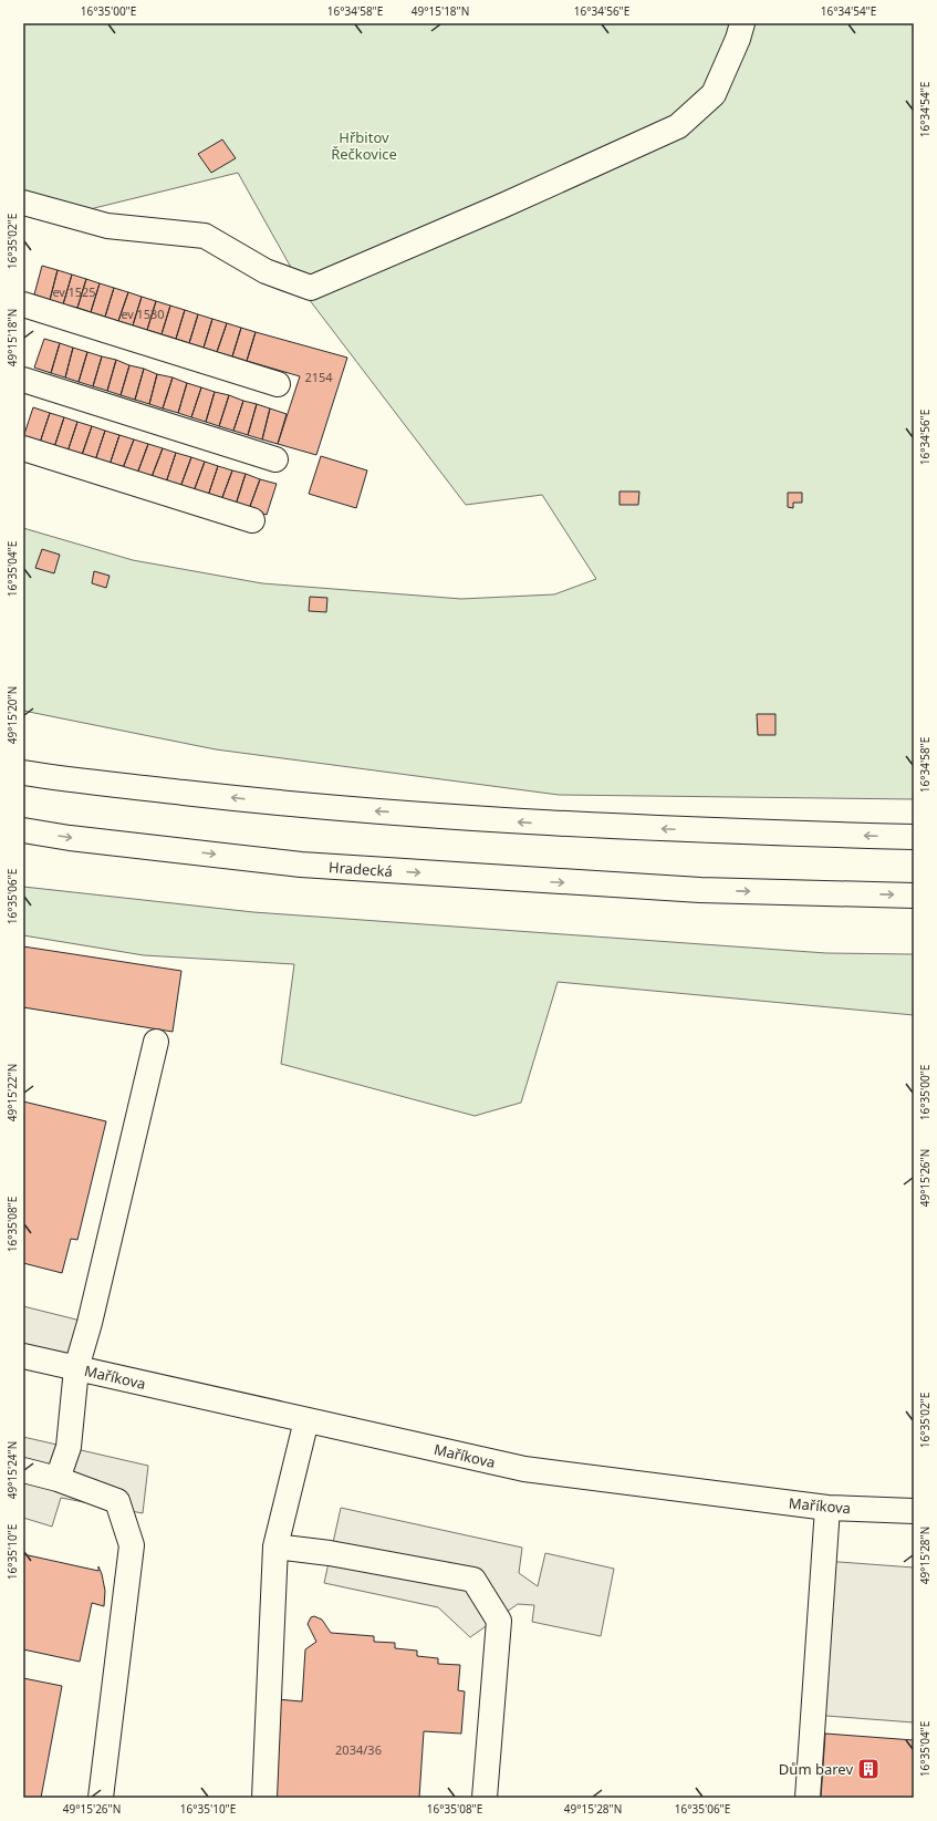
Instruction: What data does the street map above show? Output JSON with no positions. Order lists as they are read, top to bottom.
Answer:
{
  "streets": {
    "main road": ["Hradecká", "Maříkova"]
  },
  "parks": ["Hřbitov Řečkovice"],
  "places": {
    "building": ["Dům barev"]
  },
  "house_numbers": [
    "ev.1525",
    "ev.1530",
    "2154",
    "2034/36"
  ],
  "coordinates": [
    "16°35'00\"E",
    "16°34'58\"E",
    "49°15'18\"N",
    "16°34'56\"E",
    "16°34'54\"E",
    "16°35'02\"E",
    "16°35'04\"E",
    "49°15'20\"N",
    "16°35'06\"E",
    "49°15'22\"N",
    "49°15'26\"N",
    "16°35'08\"E",
    "49°15'24\"N",
    "16°35'10\"E",
    "49°15'28\"N"
  ]
}
